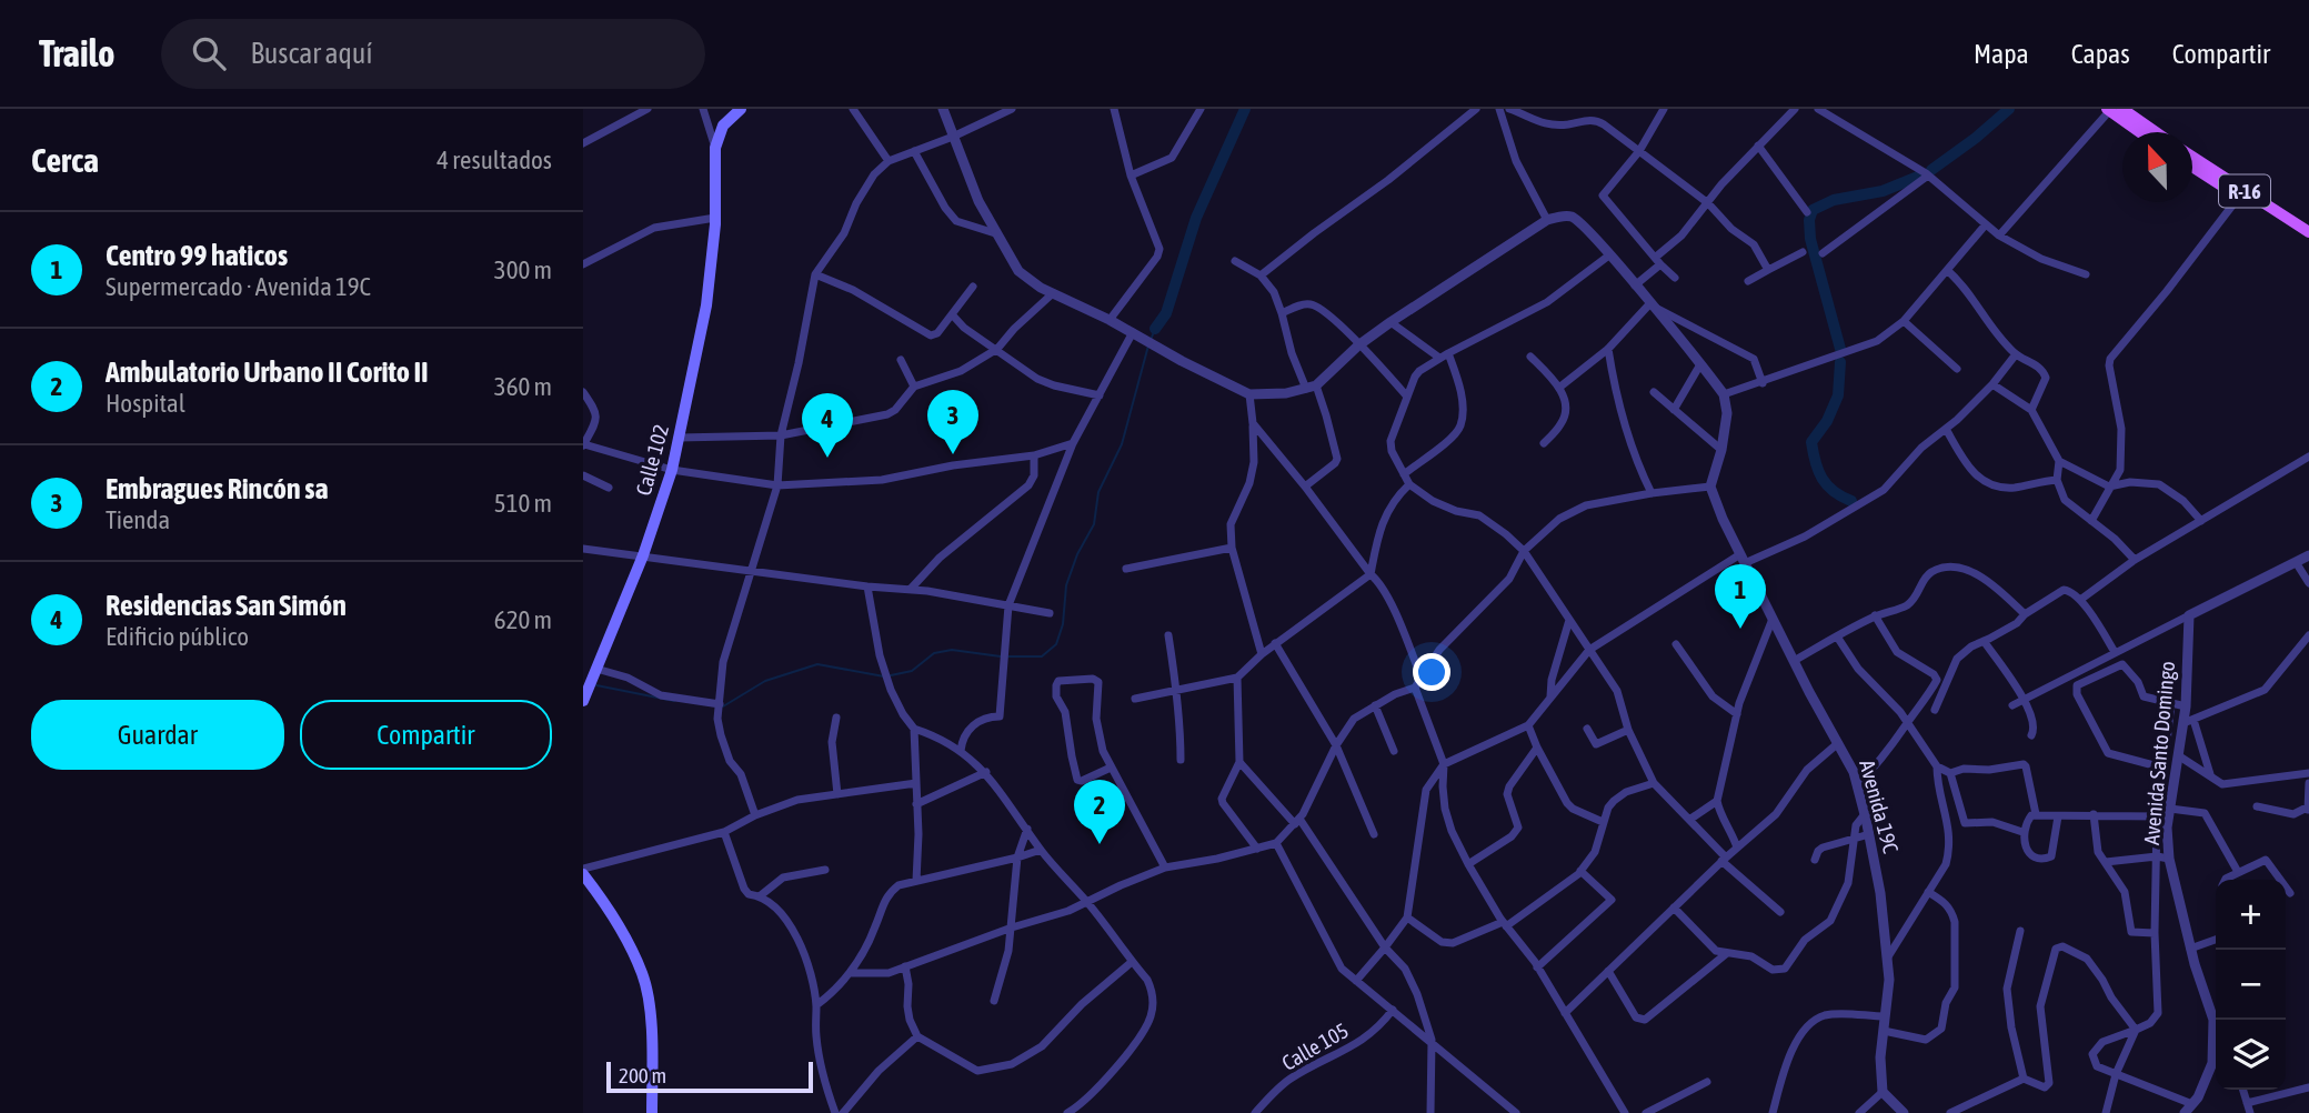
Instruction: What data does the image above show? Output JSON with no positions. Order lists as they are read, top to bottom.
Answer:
{
  "streets": {
    "main road": ["R-16", "Calle 102"],
    "street": ["Avenida Santo Domingo", "Avenida 19C", "Calle 105"]
  },
  "scale_bar": "200 m",
  "north": "top",
  "page": {
    "header": "Trailo",
    "search": "Buscar aquí",
    "nav": ["Mapa", "Capas", "Compartir"],
    "heading": ["Cerca", "4 resultados"],
    "list": [
      {
        "mark": "1",
        "name": "Centro 99 haticos",
        "note": "Supermercado · Avenida 19C",
        "value": "300 m"
      },
      {
        "mark": "2",
        "name": "Ambulatorio Urbano II Corito II",
        "note": "Hospital",
        "value": "360 m"
      },
      {
        "mark": "3",
        "name": "Embragues Rincón sa",
        "note": "Tienda",
        "value": "510 m"
      },
      {
        "mark": "4",
        "name": "Residencias San Simón",
        "note": "Edificio público",
        "value": "620 m"
      }
    ],
    "pins": [
      "3",
      "4",
      "1",
      "2"
    ],
    "buttons": ["Guardar", "Compartir"],
    "map_buttons": ["+", "−"],
    "scale": "200 m"
  }
}
